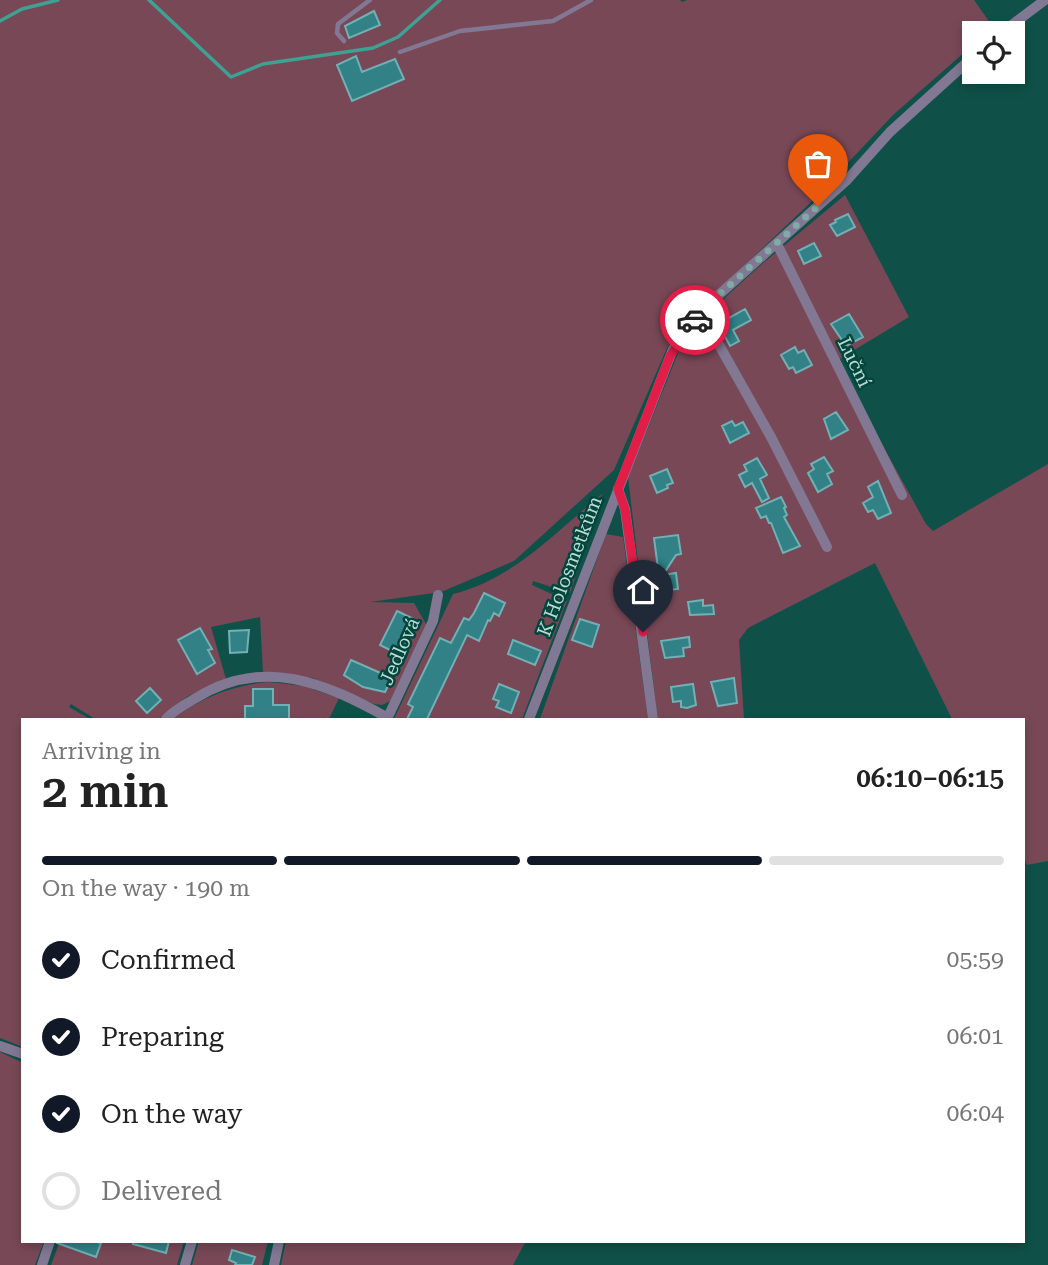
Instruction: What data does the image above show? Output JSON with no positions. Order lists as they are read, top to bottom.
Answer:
{
  "streets": {
    "street": ["Luční", "K Holosmetkům", "Jedlová"]
  },
  "crossings": [
    ["Luční", "K Holosmetkům"]
  ],
  "page": {
    "heading": ["2 min", "Arriving in", "06:10–06:15"],
    "bar": "On the way · 190 m",
    "list": [
      ["Confirmed", "05:59"],
      ["Preparing", "06:01"],
      ["On the way", "06:04"],
      "Delivered"
    ]
  }
}
